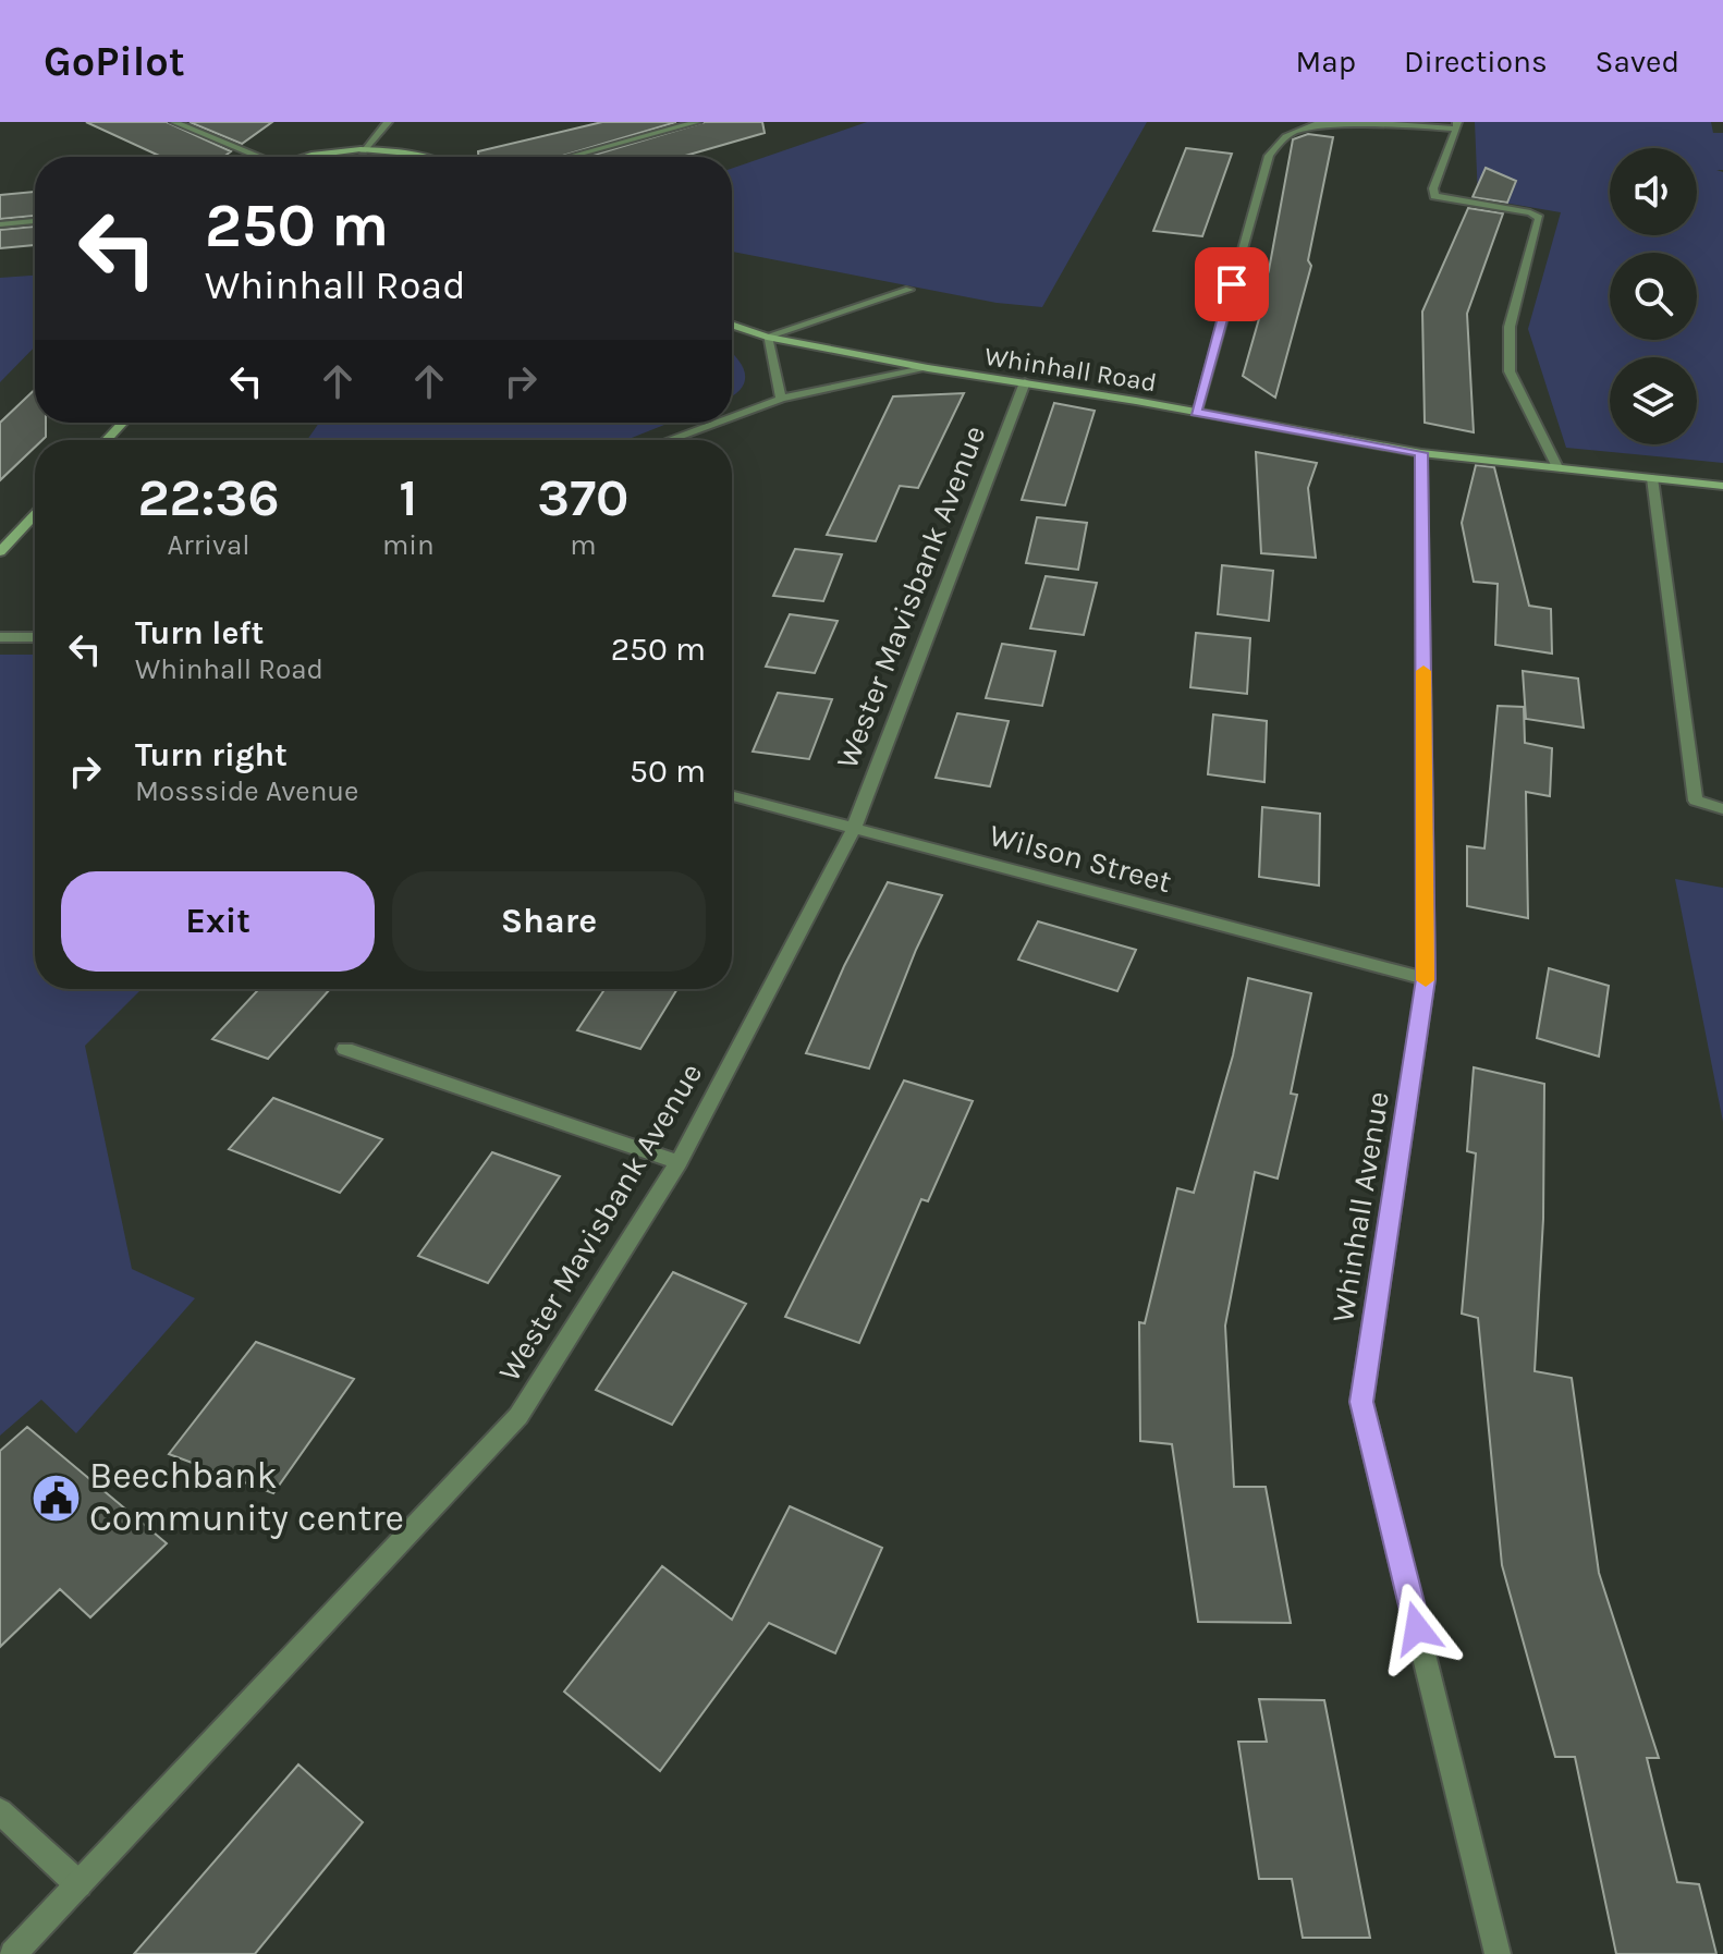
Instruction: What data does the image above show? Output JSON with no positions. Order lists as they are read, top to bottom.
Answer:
{
  "streets": {
    "street": [
      "Whinhall Road",
      "Wester Mavisbank Avenue",
      "Wilson Street",
      "Whinhall Avenue"
    ]
  },
  "crossings": [
    ["Whinhall Road", "Wester Mavisbank Avenue"],
    ["Whinhall Road", "Whinhall Avenue"],
    ["Wester Mavisbank Avenue", "Wilson Street"],
    ["Wilson Street", "Whinhall Avenue"]
  ],
  "places": {
    "public building": ["Beechbank Community centre"]
  },
  "page": {
    "header": "GoPilot",
    "nav": ["Map", "Directions", "Saved"],
    "turn": ["250 m", "Whinhall Road"],
    "eta": [
      "22:36",
      "Arrival",
      "1",
      "min",
      "370",
      "m"
    ],
    "list": [
      {
        "name": "Turn left",
        "note": "Whinhall Road",
        "value": "250 m"
      },
      {
        "name": "Turn right",
        "note": "Mossside Avenue",
        "value": "50 m"
      }
    ],
    "buttons": ["Exit", "Share"]
  }
}
